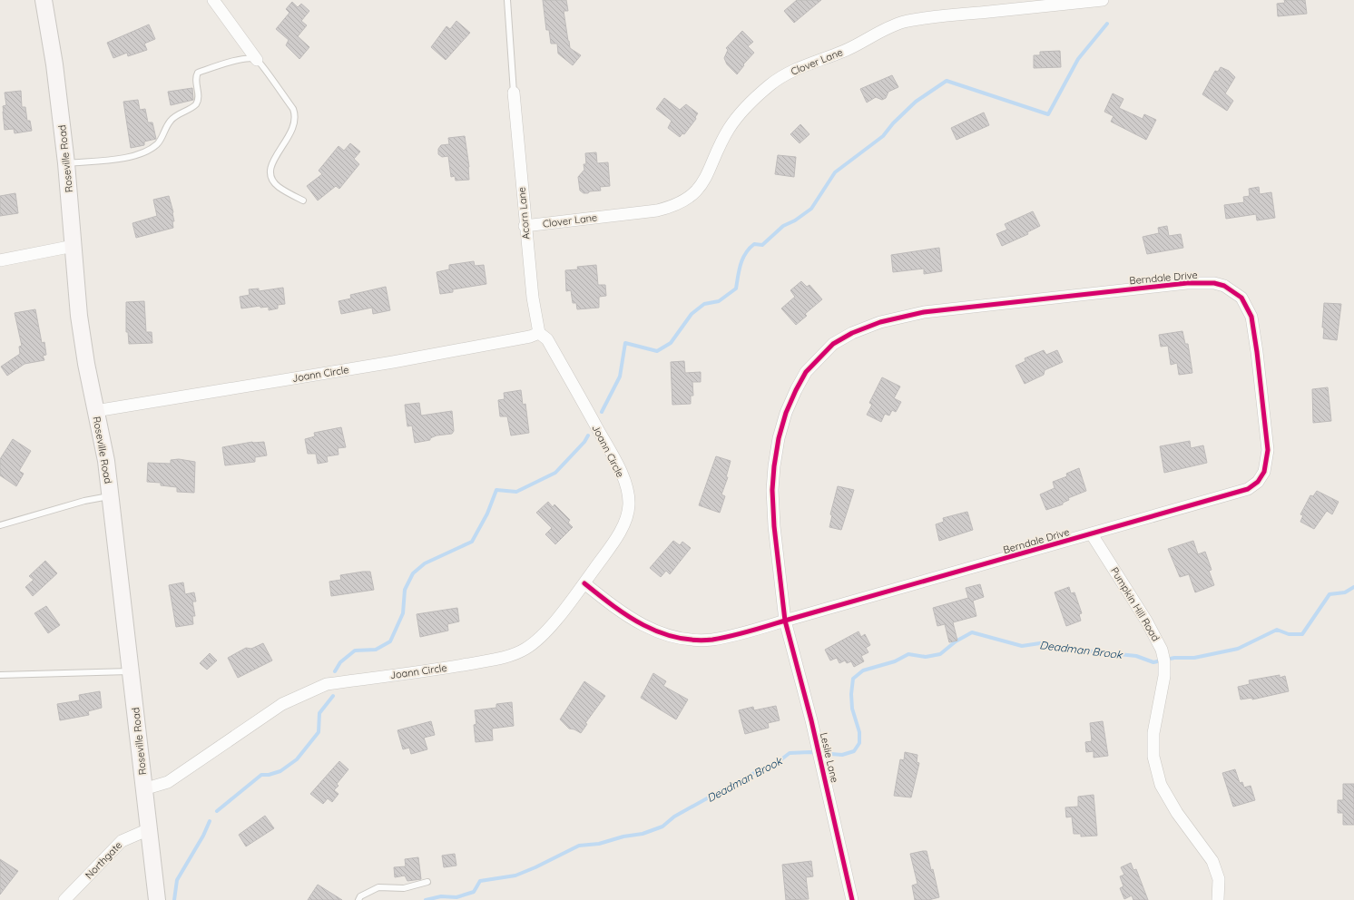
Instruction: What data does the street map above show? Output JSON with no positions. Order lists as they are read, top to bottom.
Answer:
{
  "streets": {
    "street": [
      "Clover Lane",
      "Roseville Road",
      "Acorn Lane",
      "Berndale Drive",
      "Joann Circle",
      "Pumpkin Hill Road",
      "Leslie Lane",
      "Northgate"
    ]
  },
  "crossings": [
    ["Clover Lane", "Acorn Lane"],
    ["Roseville Road", "Joann Circle"],
    ["Roseville Road", "Northgate"],
    ["Acorn Lane", "Joann Circle"],
    ["Berndale Drive", "Joann Circle"],
    ["Berndale Drive", "Pumpkin Hill Road"],
    ["Berndale Drive", "Leslie Lane"]
  ],
  "water": ["Deadman Brook"]
}
